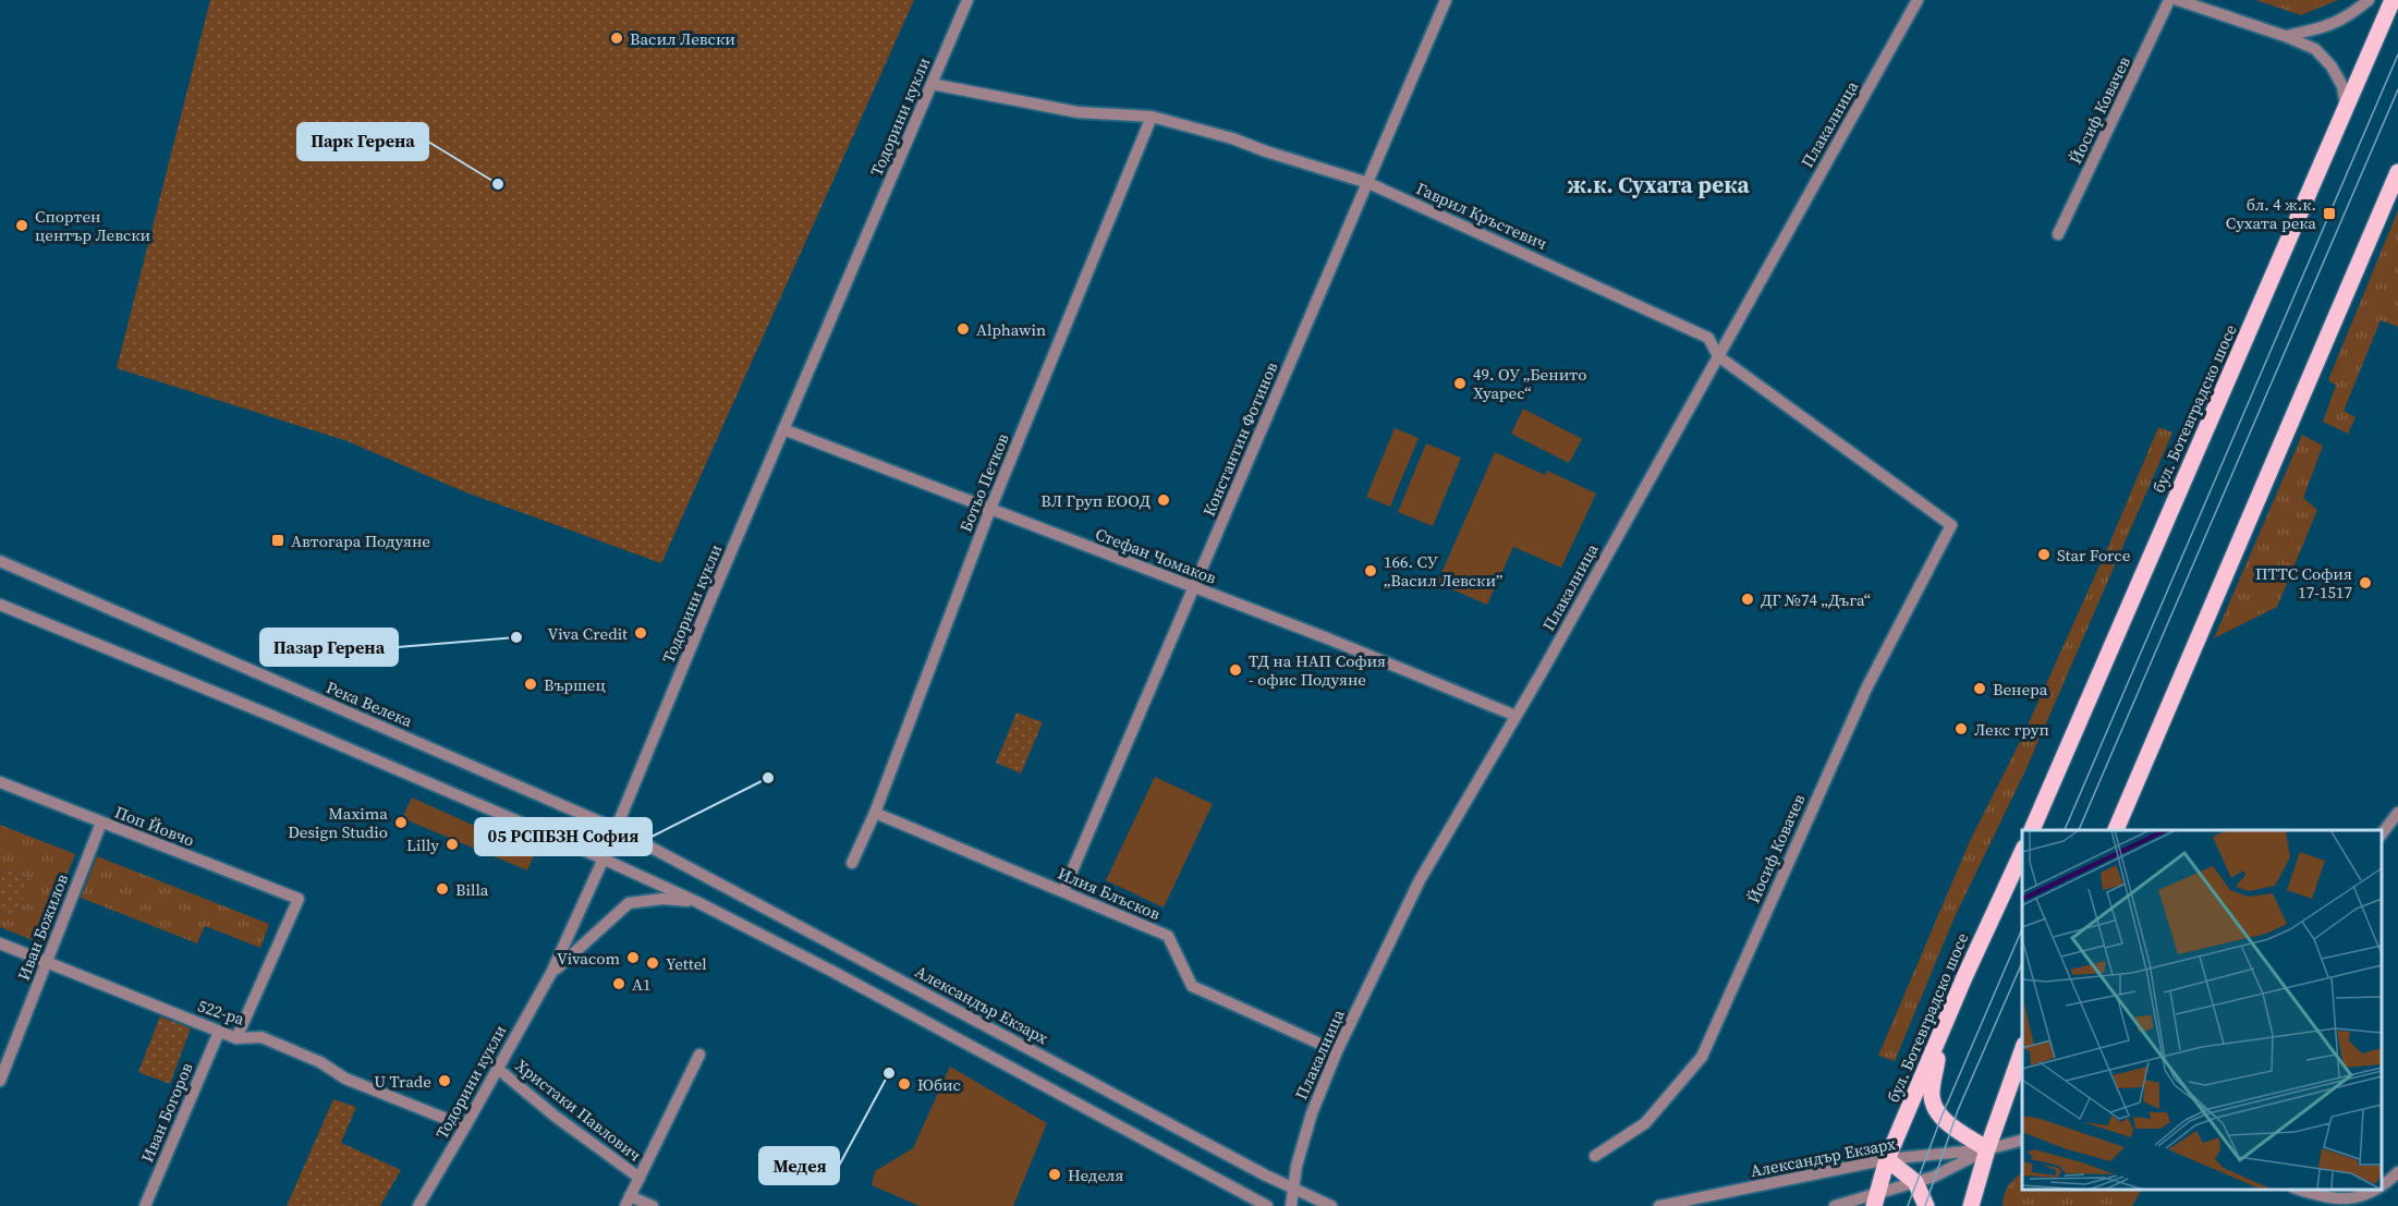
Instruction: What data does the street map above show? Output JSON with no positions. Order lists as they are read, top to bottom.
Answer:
{
  "streets": {
    "main road": ["бул. Ботевградско шосе"],
    "street": [
      "Йосиф Ковачев",
      "Тодорини кукли",
      "Плакалница",
      "Гаврил Кръстевич",
      "Константин Фотинов",
      "Ботьо Петков",
      "Стефан Чомаков",
      "Река Велека",
      "Поп Йовчо",
      "Илия Блъсков",
      "Иван Божилов",
      "Александър Екзарх",
      "522-ра",
      "Христаки Павлович",
      "Иван Богоров"
    ]
  },
  "crossings": [
    ["Йосиф Ковачев", "Гаврил Кръстевич"],
    ["Тодорини кукли", "Гаврил Кръстевич"],
    ["Тодорини кукли", "Стефан Чомаков"],
    ["Тодорини кукли", "Река Велека"],
    ["Тодорини кукли", "Александър Екзарх"],
    ["Тодорини кукли", "522-ра"],
    ["Тодорини кукли", "Христаки Павлович"],
    ["Плакалница", "Гаврил Кръстевич"],
    ["Плакалница", "Стефан Чомаков"],
    ["Плакалница", "Илия Блъсков"],
    ["Плакалница", "Александър Екзарх"],
    ["Гаврил Кръстевич", "Константин Фотинов"],
    ["Гаврил Кръстевич", "Ботьо Петков"],
    ["бул. Ботевградско шосе", "Александър Екзарх"],
    ["Константин Фотинов", "Стефан Чомаков"],
    ["Константин Фотинов", "Илия Блъсков"],
    ["Ботьо Петков", "Стефан Чомаков"],
    ["Ботьо Петков", "Илия Блъсков"],
    ["Река Велека", "Александър Екзарх"],
    ["Поп Йовчо", "Иван Божилов"],
    ["Поп Йовчо", "522-ра"],
    ["Иван Божилов", "522-ра"],
    ["522-ра", "Иван Богоров"]
  ],
  "districts": ["ж.к. Сухата река"],
  "places": {
    "other": [
      "Васил Левски",
      "Парк Герена",
      "Спортен център Левски",
      "Alphawin",
      "49. ОУ „Бенито Хуарес“",
      "ВЛ Груп ЕООД",
      "Star Force",
      "166. СУ „Васил Левски”",
      "ПТТС София 17-1517",
      "ДГ №74 „Дъга“",
      "Viva Credit",
      "Пазар Герена",
      "ТД на НАП София - офис Подуяне",
      "Вършец",
      "Венера",
      "Лекс груп",
      "05 РСПБЗН София",
      "Maxima Design Studio",
      "Lilly",
      "Billa",
      "Vivacom",
      "Yettel",
      "A1",
      "Медея",
      "U Trade",
      "Юбис",
      "Неделя"
    ],
    "transit": ["бл. 4 ж.к. Сухата река", "Автогара Подуяне"]
  }
}
